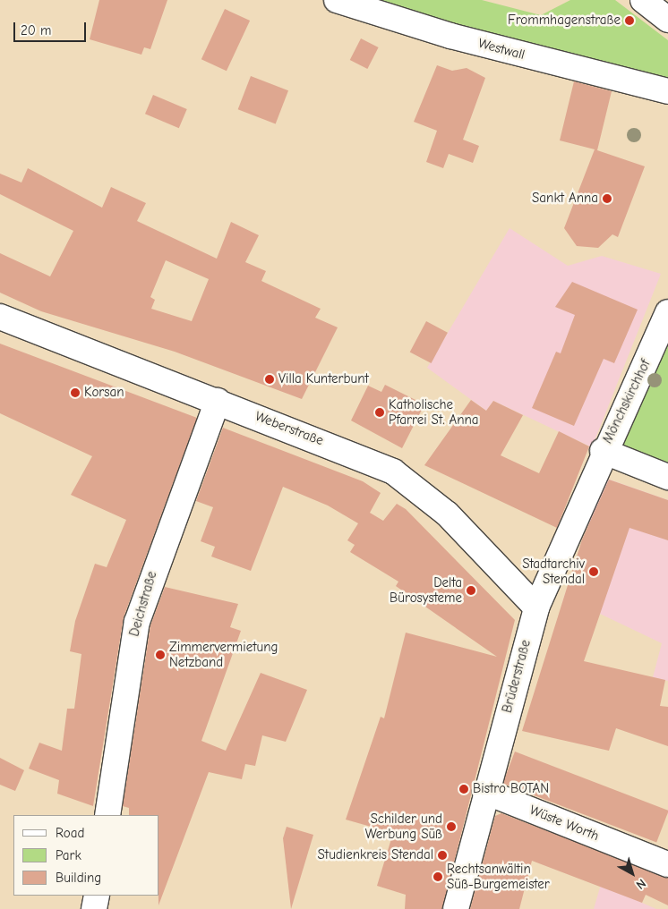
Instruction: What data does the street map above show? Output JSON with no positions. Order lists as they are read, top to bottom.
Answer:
{
  "streets": {
    "street": [
      "Westwall",
      "Mönchskirchhof",
      "Weberstraße",
      "Deichstraße",
      "Brüderstraße",
      "Wüste Worth"
    ]
  },
  "crossings": [
    ["Mönchskirchhof", "Brüderstraße"],
    ["Weberstraße", "Deichstraße"],
    ["Weberstraße", "Brüderstraße"],
    ["Brüderstraße", "Wüste Worth"]
  ],
  "places": [
    "Frommhagenstraße",
    "Sankt Anna",
    "Villa Kunterbunt",
    "Korsan",
    "Katholische Pfarrei St. Anna",
    "Stadtarchiv Stendal",
    "Delta Bürosysteme",
    "Zimmervermietung Netzband",
    "Bistro BOTAN",
    "Schilder und Werbung Süß",
    "Studienkreis Stendal",
    "Rechtsanwältin Süß-Burgemeister"
  ],
  "legend": ["Road", "Park", "Building"],
  "scale_bar": "20 m",
  "north": "bottom right"
}
